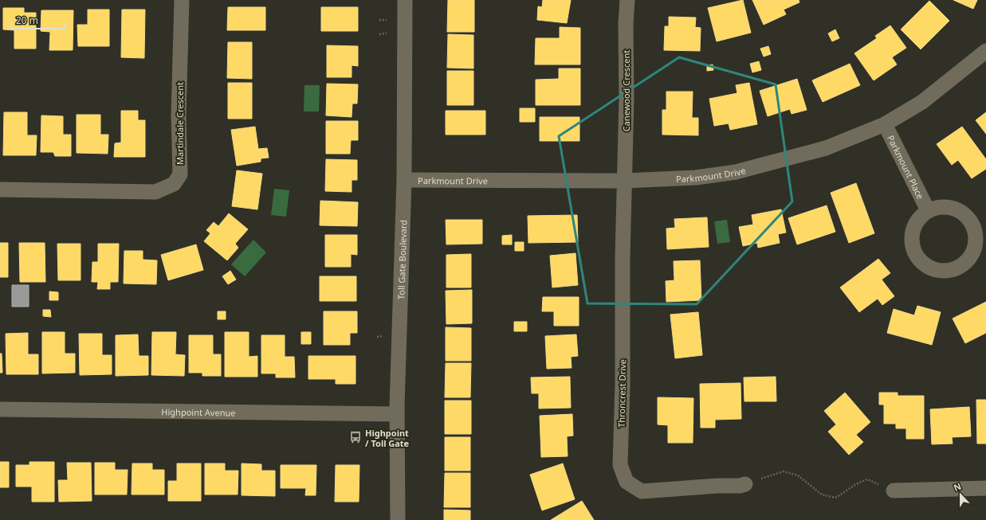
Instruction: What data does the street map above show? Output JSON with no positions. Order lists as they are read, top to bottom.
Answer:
{
  "streets": {
    "street": [
      "Canewood Crescent",
      "Martindale Crescent",
      "Parkmount Place",
      "Parkmount Drive",
      "Toll Gate Boulevard",
      "Throncrest Drive",
      "Highpoint Avenue"
    ]
  },
  "crossings": [
    ["Canewood Crescent", "Parkmount Drive"],
    ["Canewood Crescent", "Throncrest Drive"],
    ["Parkmount Place", "Parkmount Drive"],
    ["Parkmount Drive", "Toll Gate Boulevard"],
    ["Parkmount Drive", "Throncrest Drive"],
    ["Toll Gate Boulevard", "Highpoint Avenue"]
  ],
  "places": {
    "bus stop": ["Highpoint / Toll Gate"]
  },
  "scale_bar": "20 m",
  "north": "top"
}
